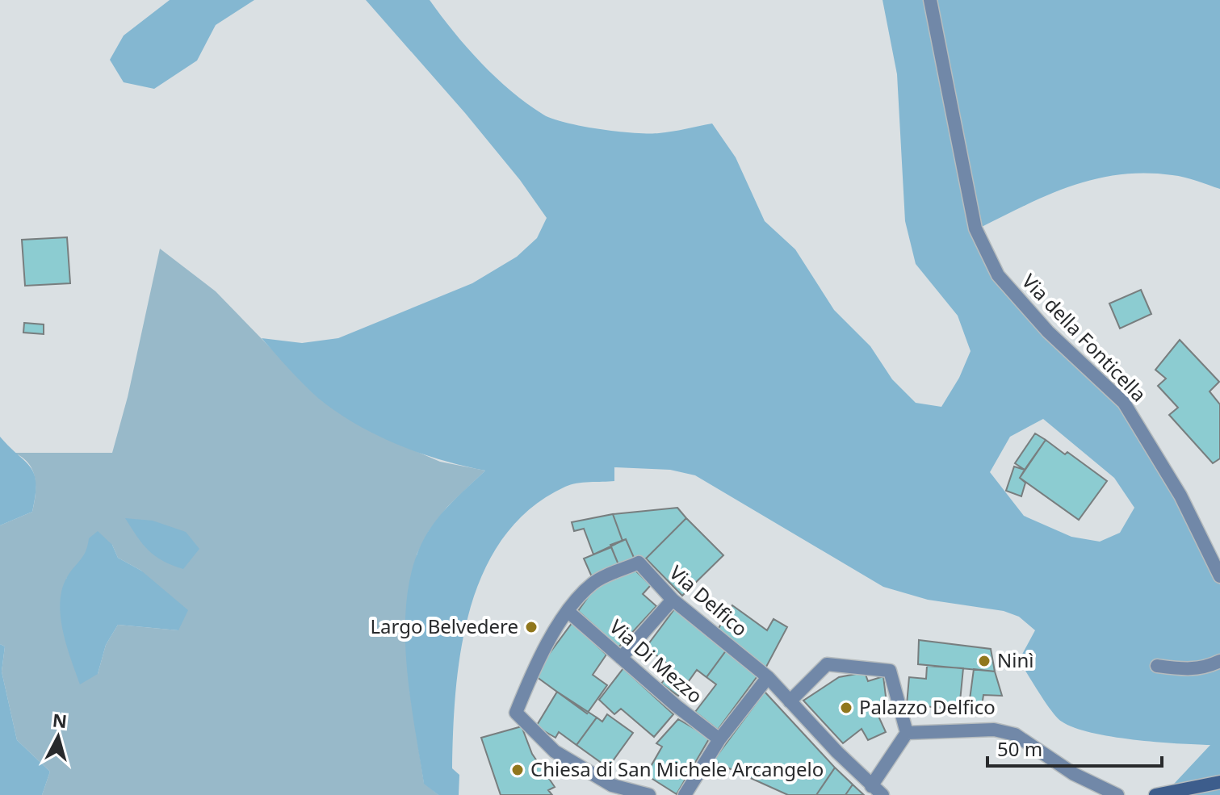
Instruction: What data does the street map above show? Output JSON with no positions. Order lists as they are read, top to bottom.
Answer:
{
  "streets": {
    "street": ["Via della Fonticella", "Via Delfico", "Via Di Mezzo"]
  },
  "crossings": [
    ["Via Delfico", "Via Di Mezzo"]
  ],
  "places": [
    "Largo Belvedere",
    "Ninì",
    "Palazzo Delfico",
    "Chiesa di San Michele Arcangelo"
  ],
  "scale_bar": "50 m",
  "north": "top"
}
